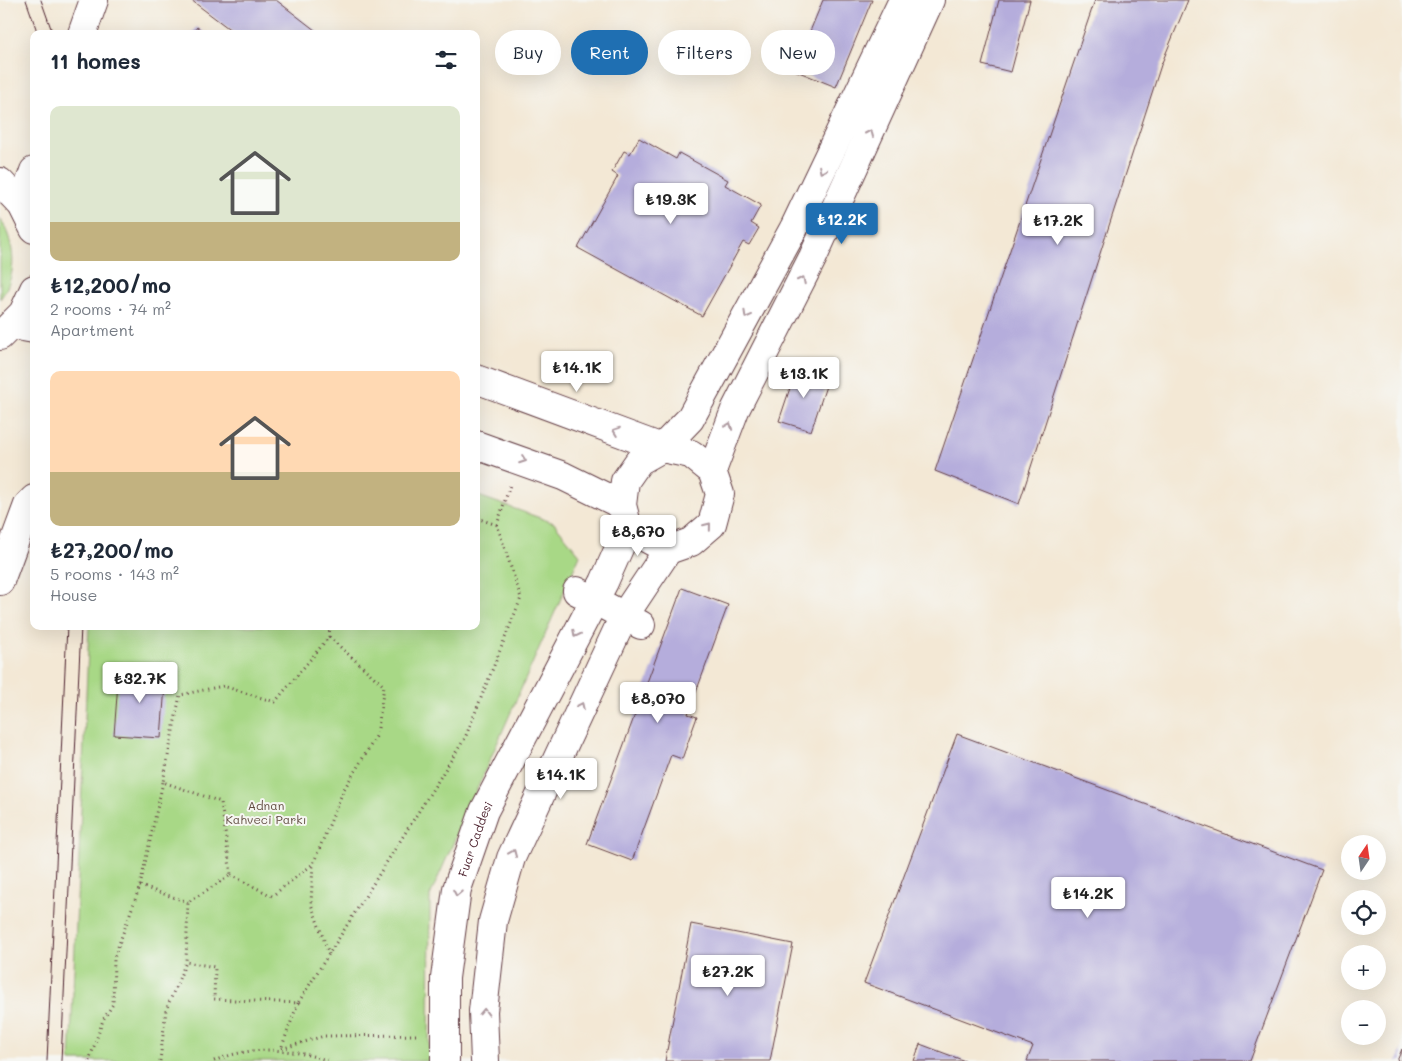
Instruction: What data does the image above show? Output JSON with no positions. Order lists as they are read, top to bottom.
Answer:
{
  "streets": {
    "street": ["Fuar Caddesi"]
  },
  "parks": ["Adnan Kahveci Parkı"],
  "north": "top",
  "page": {
    "chip": [
      "Buy",
      "Rent",
      "Filters",
      "New"
    ],
    "heading": "11 homes",
    "list": [
      {
        "name": "₺12,200/mo",
        "note": "2 rooms · 74 m² · Apartment"
      },
      {
        "name": "₺27,200/mo",
        "note": "5 rooms · 143 m² · House"
      }
    ],
    "price": [
      "₺19.3K",
      "₺12.2K",
      "₺17.2K",
      "₺14.1K",
      "₺13.1K",
      "₺8,670",
      "₺32.7K",
      "₺8,070",
      "₺14.1K",
      "₺14.2K",
      "₺27.2K"
    ],
    "map_buttons": ["+", "−"]
  }
}
